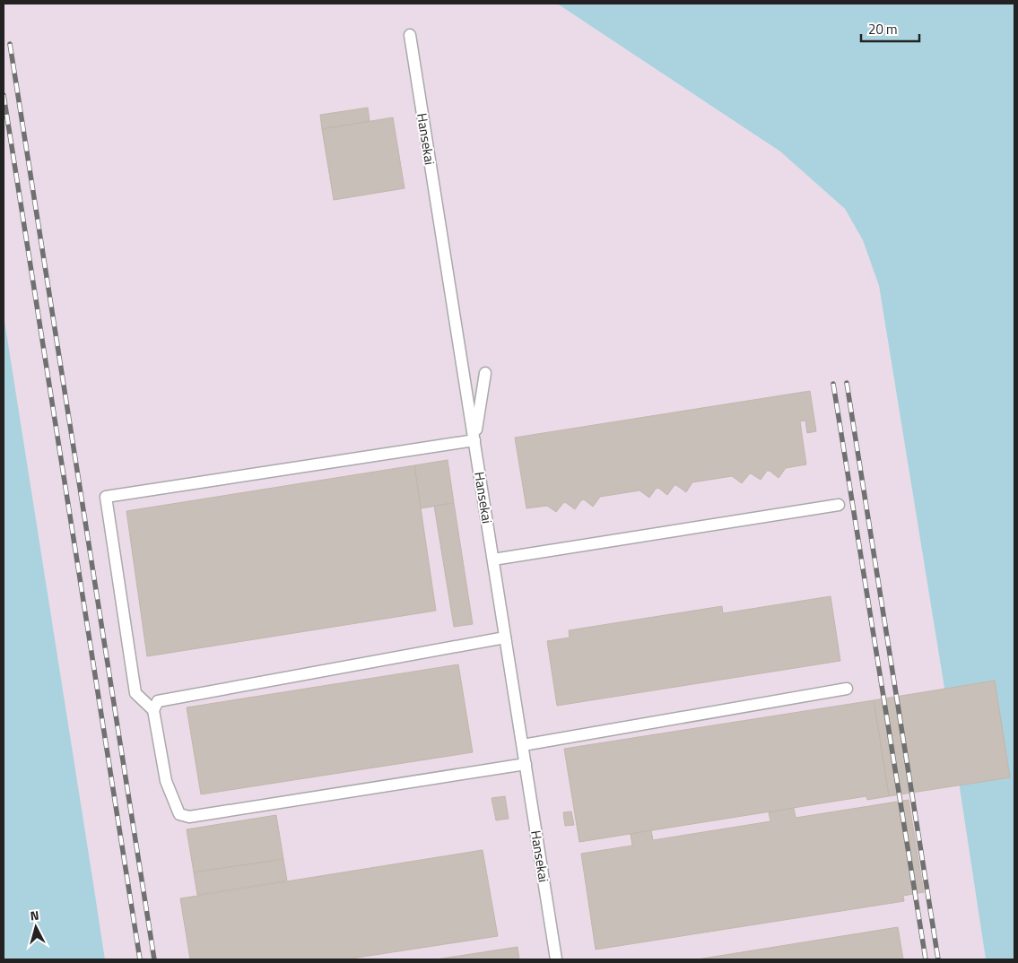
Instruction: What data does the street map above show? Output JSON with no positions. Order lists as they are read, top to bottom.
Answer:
{
  "streets": {
    "lane": ["Hansekai"]
  },
  "scale_bar": "20 m",
  "north": "top"
}
